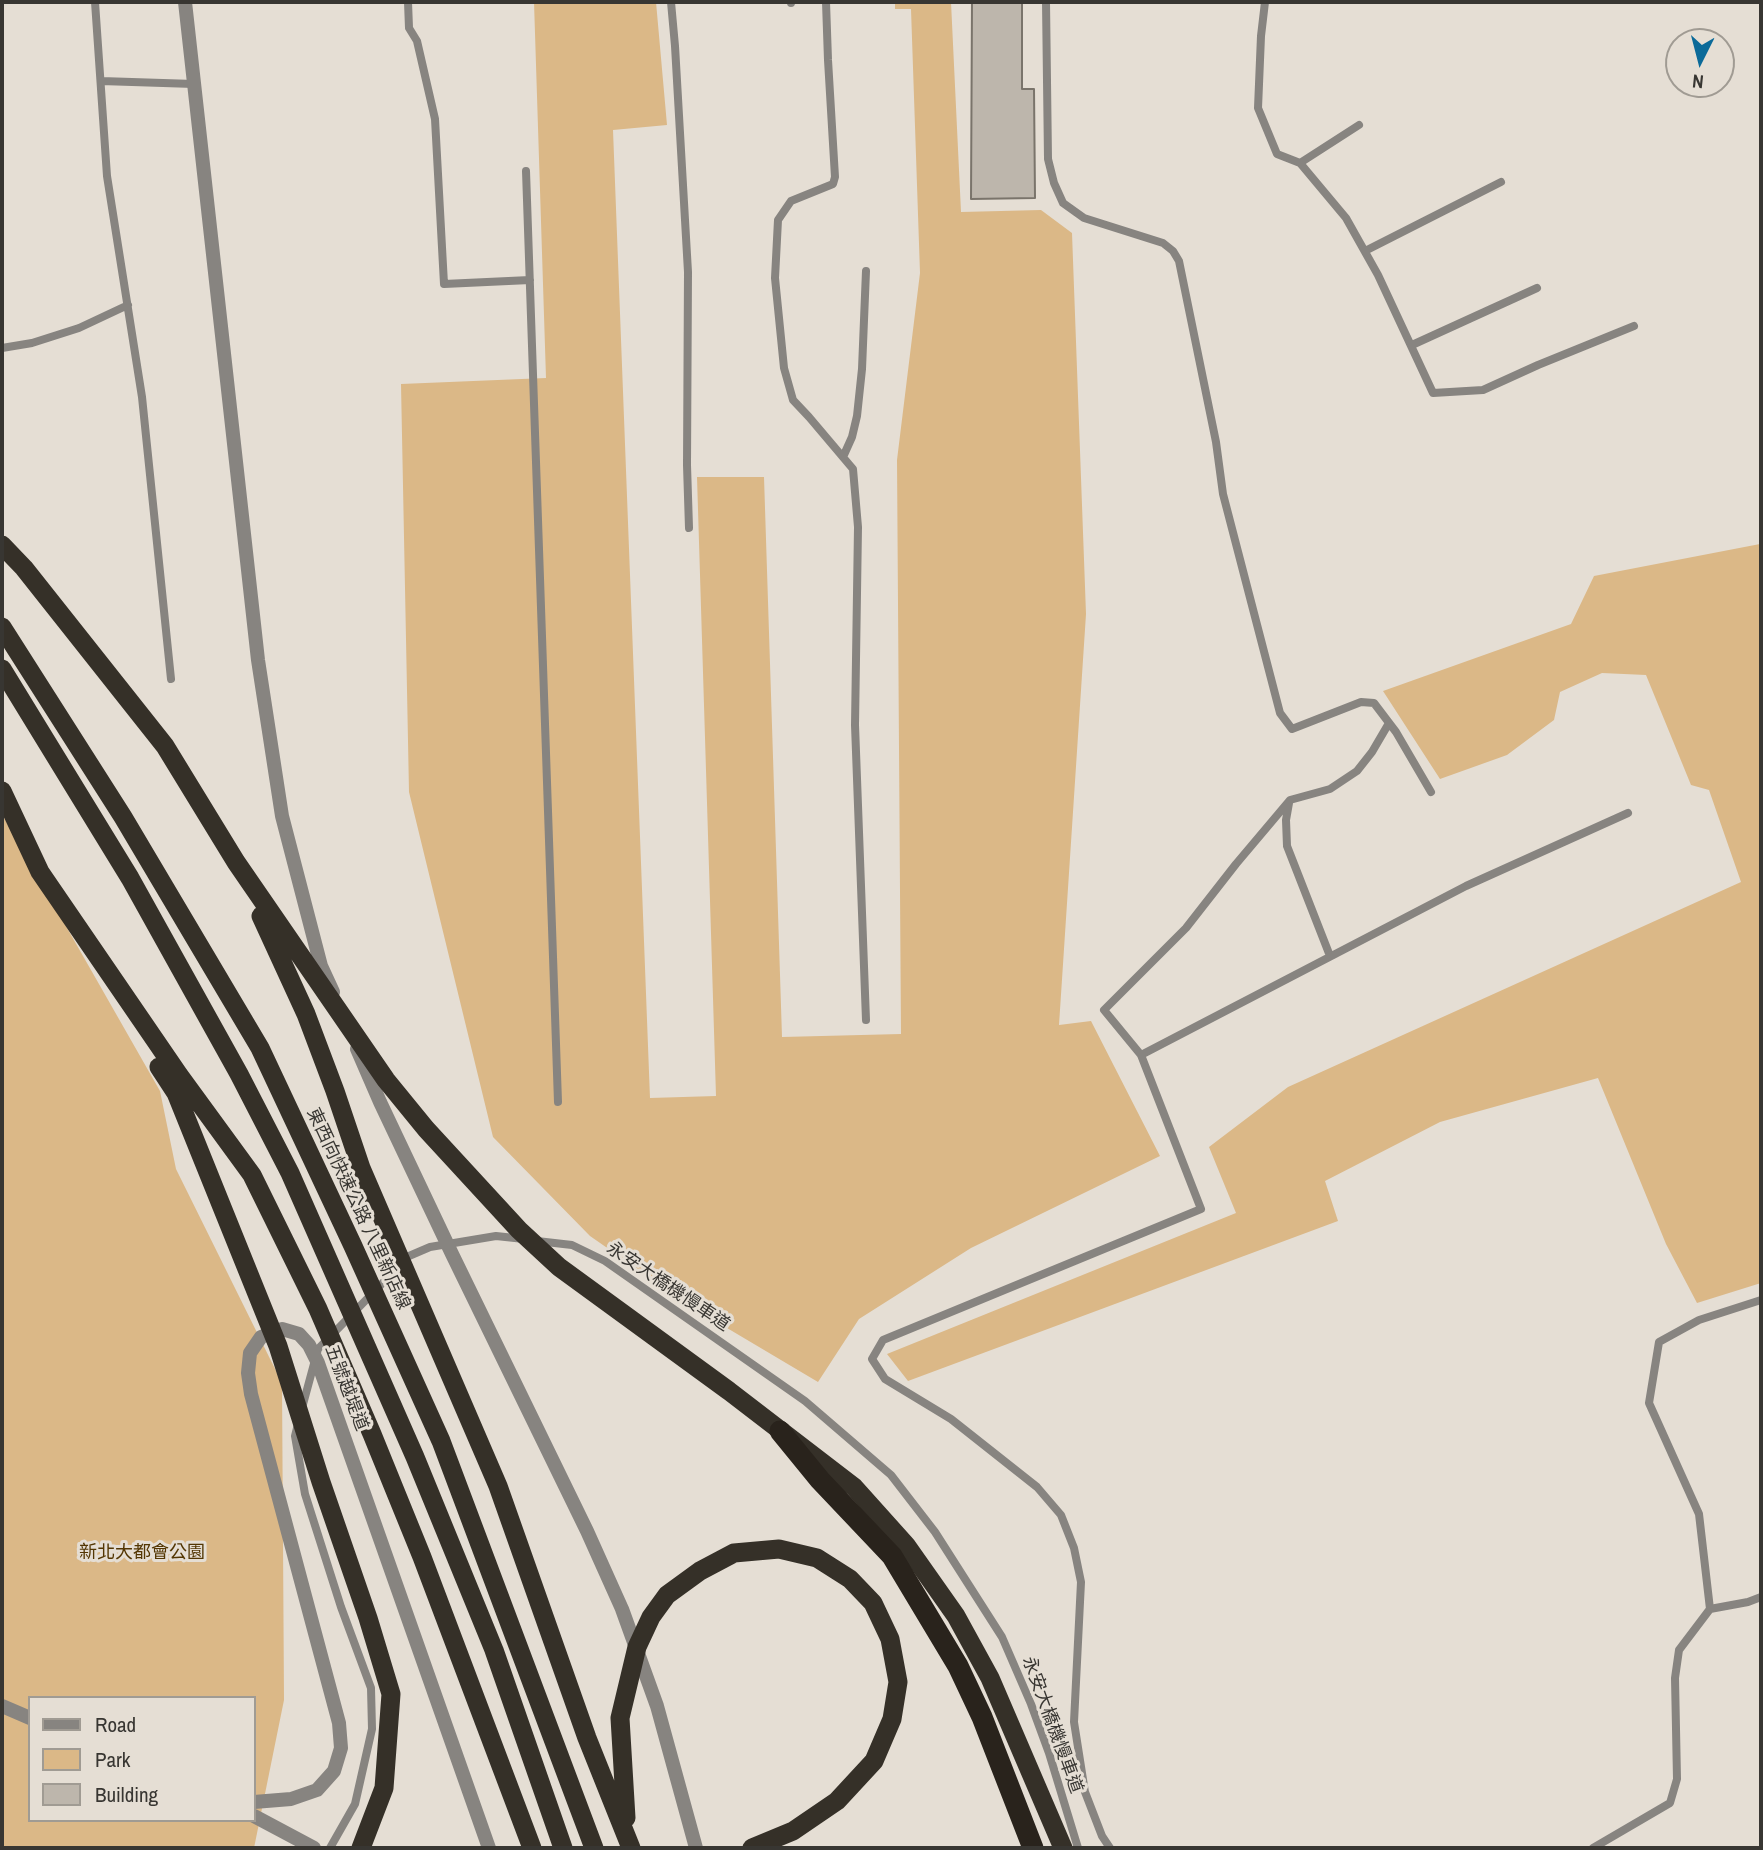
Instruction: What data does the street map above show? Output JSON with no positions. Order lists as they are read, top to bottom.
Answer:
{
  "streets": {
    "highway": ["東西向快速公路 八里新店線"],
    "street": ["五號越堤道"],
    "lane": ["永安大橋機慢車道"]
  },
  "parks": ["新北大都會公園"],
  "legend": ["Road", "Park", "Building"],
  "north": "bottom"
}
